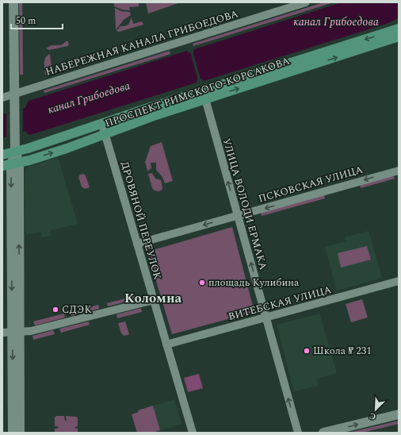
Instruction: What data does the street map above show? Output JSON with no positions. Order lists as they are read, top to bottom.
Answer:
{
  "streets": {
    "main road": ["ПРОСПЕКТ РИМСКОГО-КОРСАКОВА"],
    "street": [
      "НАБЕРЕЖНАЯ КАНАЛА ГРИБОЕДОВА",
      "ПСКОВСКАЯ УЛИЦА",
      "УЛИЦА ВОЛОДИ ЕРМАКА",
      "ДРОВЯНОЙ ПЕРЕУЛОК",
      "ВИТЕБСКАЯ УЛИЦА"
    ]
  },
  "crossings": [
    ["ПРОСПЕКТ РИМСКОГО-КОРСАКОВА", "УЛИЦА ВОЛОДИ ЕРМАКА"],
    ["ПРОСПЕКТ РИМСКОГО-КОРСАКОВА", "ДРОВЯНОЙ ПЕРЕУЛОК"],
    ["ПСКОВСКАЯ УЛИЦА", "УЛИЦА ВОЛОДИ ЕРМАКА"],
    ["ПСКОВСКАЯ УЛИЦА", "ДРОВЯНОЙ ПЕРЕУЛОК"],
    ["УЛИЦА ВОЛОДИ ЕРМАКА", "ВИТЕБСКАЯ УЛИЦА"],
    ["ДРОВЯНОЙ ПЕРЕУЛОК", "ВИТЕБСКАЯ УЛИЦА"]
  ],
  "one_way": ["ПСКОВСКАЯ УЛИЦА", "УЛИЦА ВОЛОДИ ЕРМАКА"],
  "districts": ["Коломна"],
  "water": ["канал Грибоедова"],
  "places": ["площадь Кулибина", "СДЭК", "Школа № 231"],
  "scale_bar": "50 m",
  "north": "bottom left"
}
